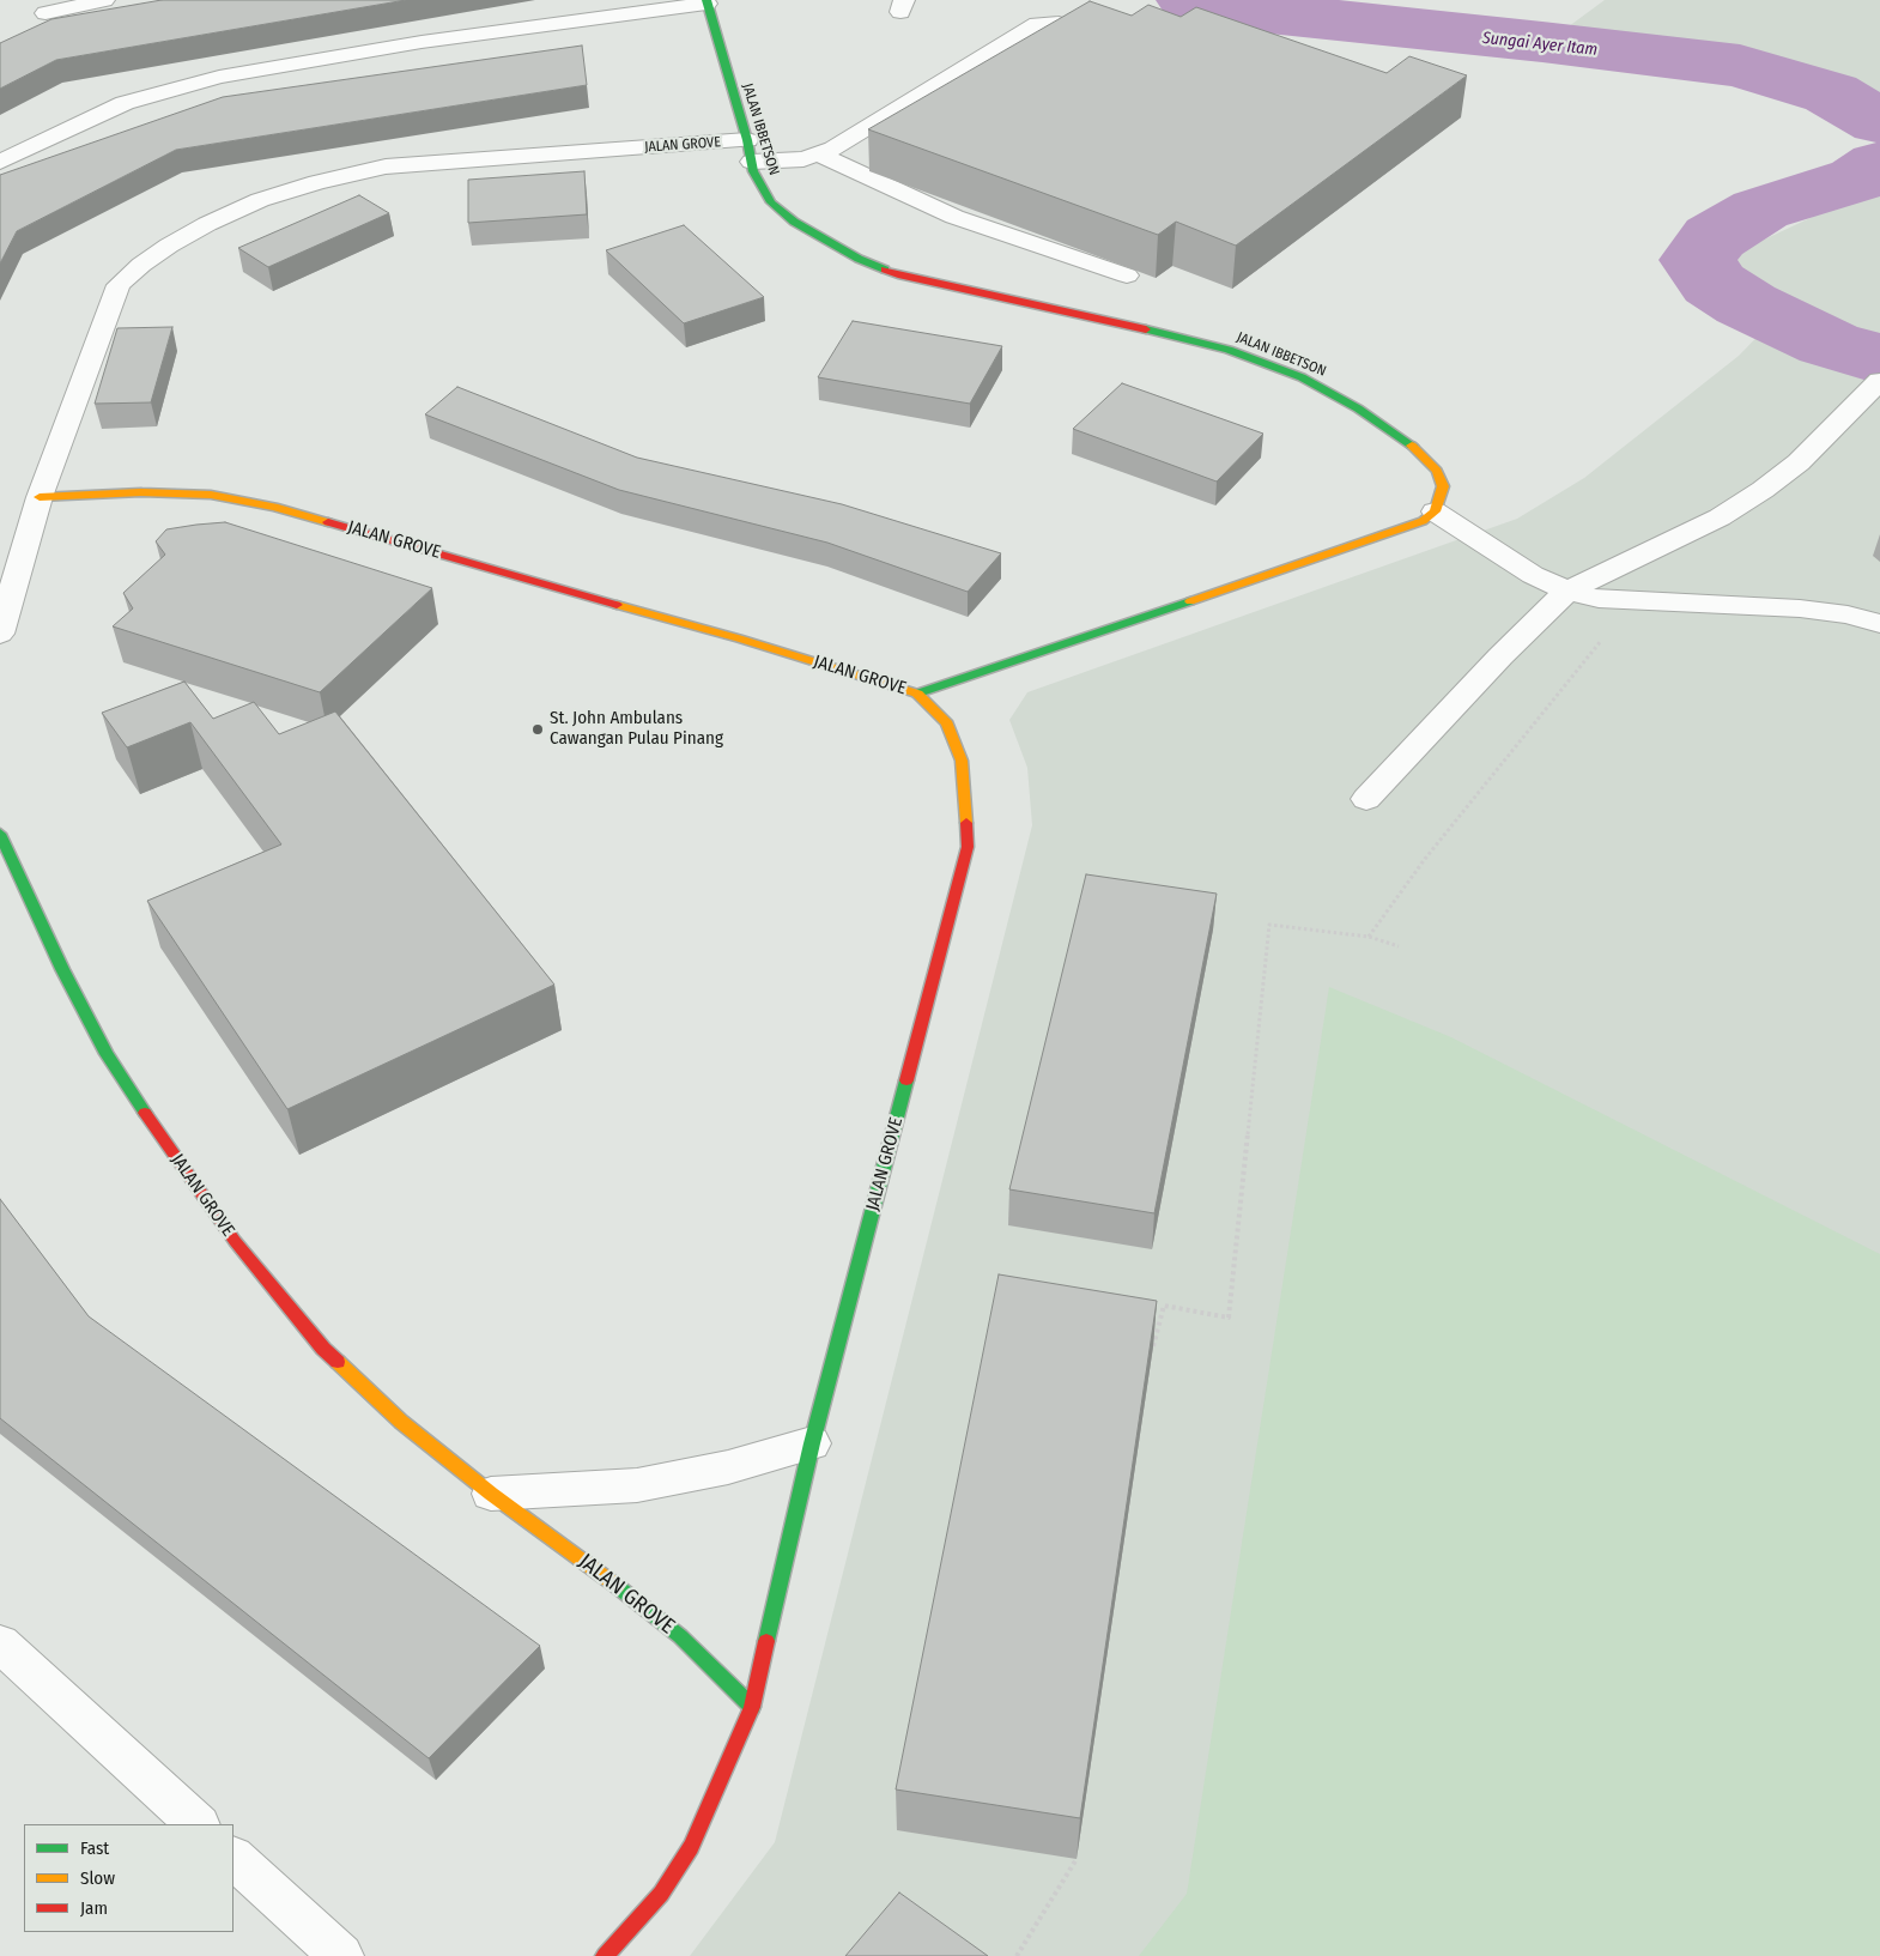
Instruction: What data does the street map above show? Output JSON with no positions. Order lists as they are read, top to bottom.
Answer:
{
  "streets": {
    "street": ["JALAN IBBETSON", "JALAN GROVE"]
  },
  "crossings": [
    ["JALAN IBBETSON", "JALAN GROVE"]
  ],
  "water": ["Sungai Ayer Itam"],
  "places": ["St. John Ambulans Cawangan Pulau Pinang"],
  "legend": ["Fast", "Slow", "Jam"]
}
